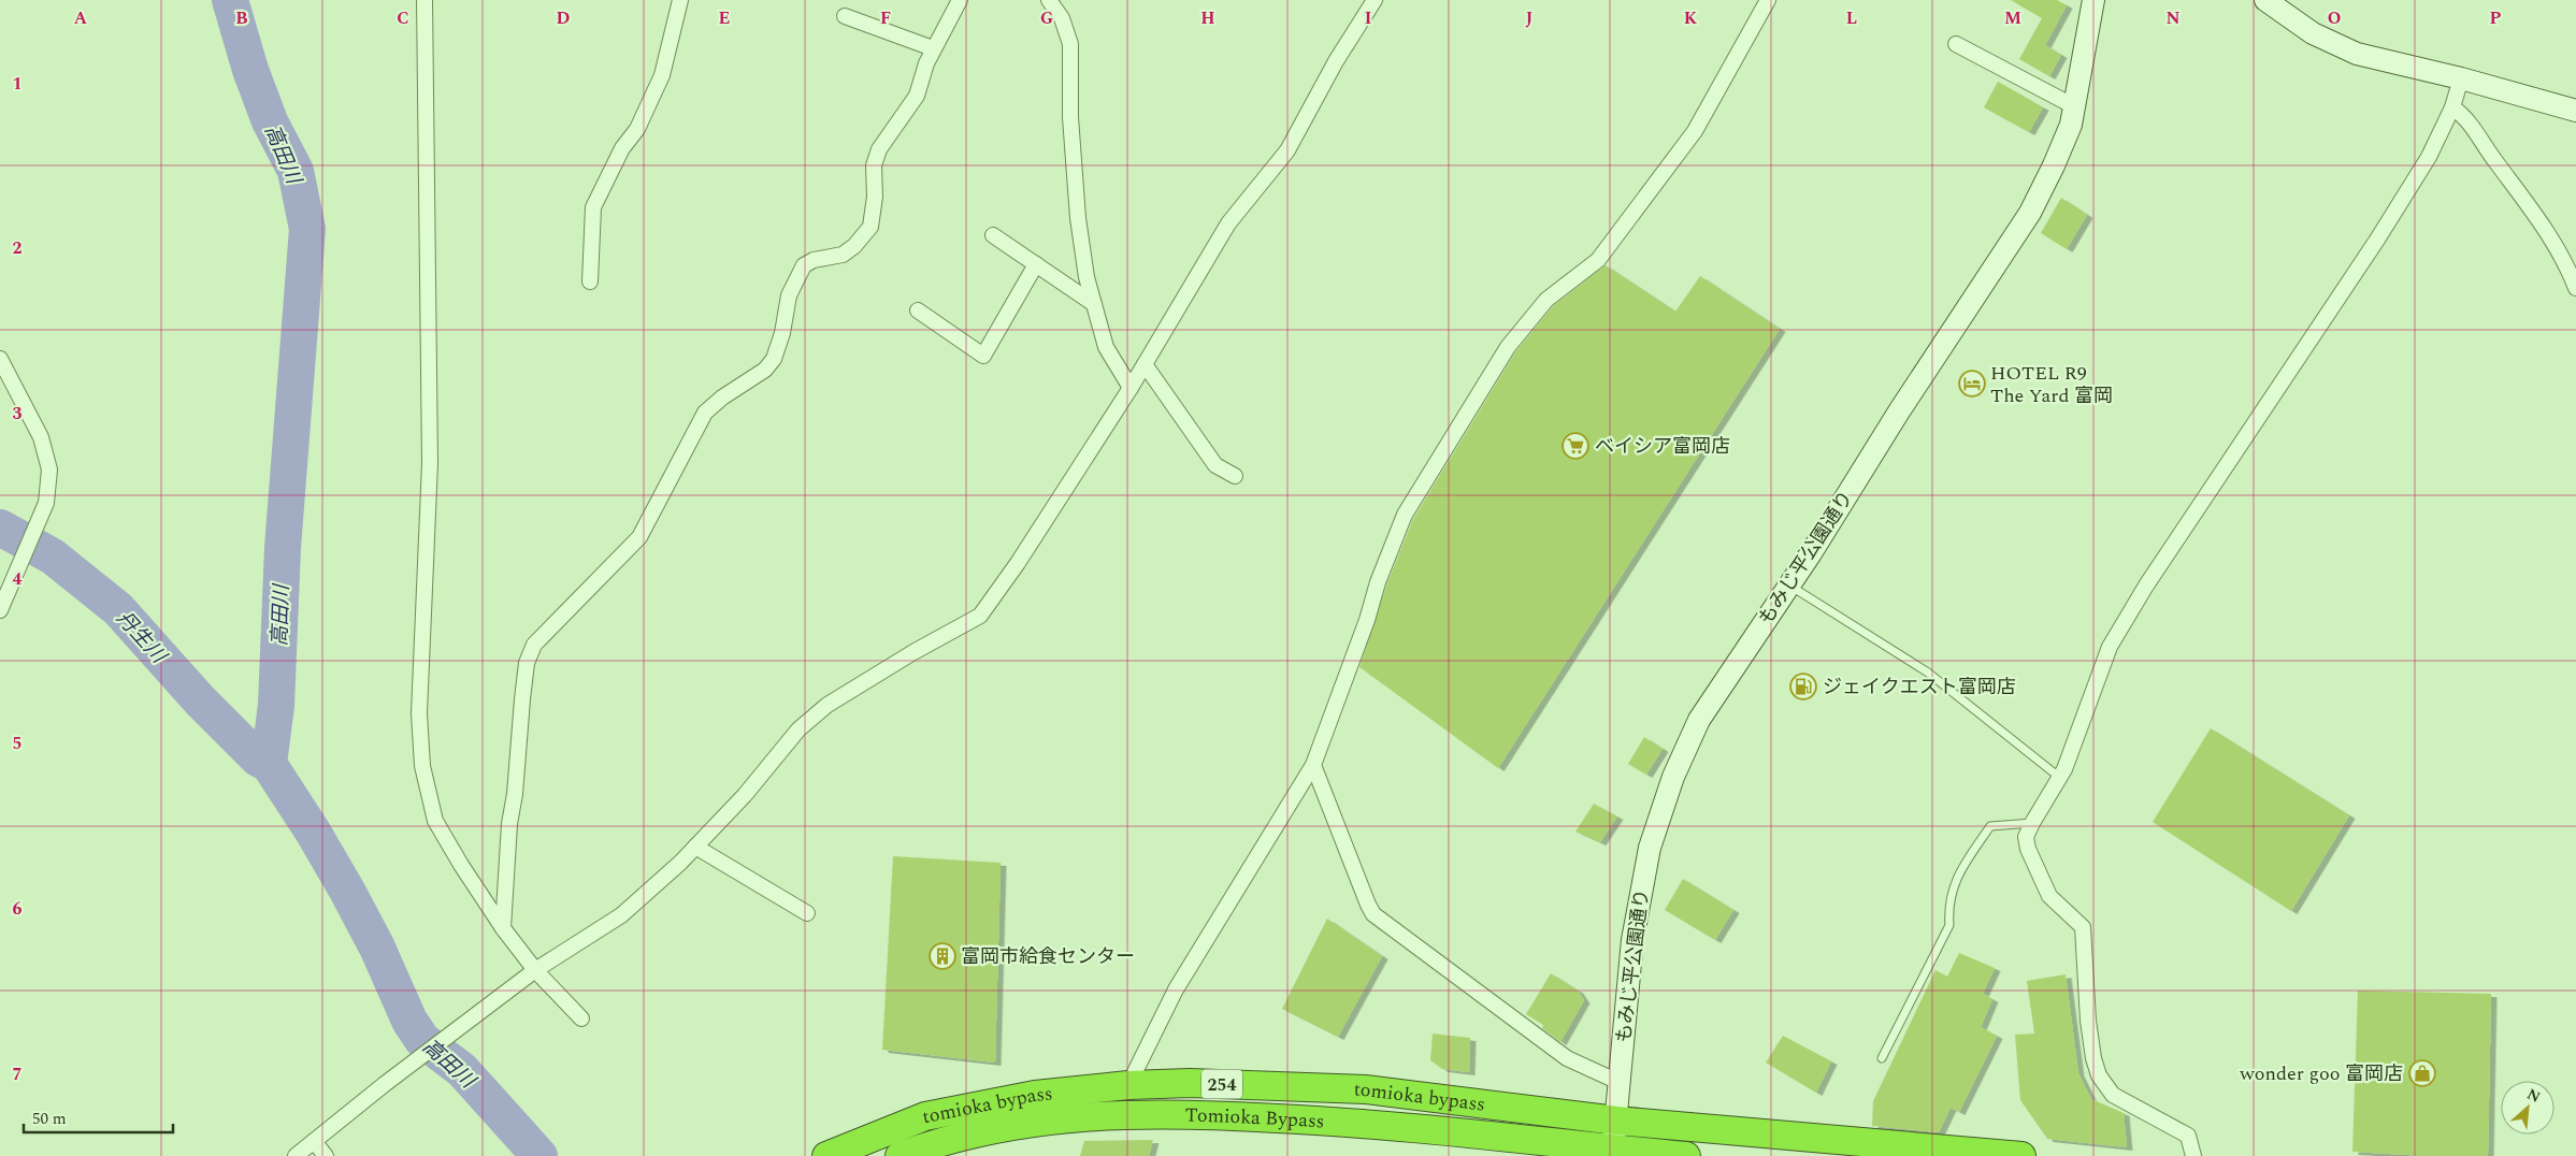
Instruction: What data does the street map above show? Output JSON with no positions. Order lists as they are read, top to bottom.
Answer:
{
  "streets": {
    "highway": ["254", "tomioka bypass", "Tomioka Bypass"],
    "street": ["もみじ平公園通り"]
  },
  "crossings": [
    ["もみじ平公園通り", "254"],
    ["もみじ平公園通り", "tomioka bypass"],
    ["もみじ平公園通り", "Tomioka Bypass"],
    ["254", "Tomioka Bypass"]
  ],
  "water": ["高田川", "丹生川"],
  "places": {
    "hotel": ["HOTEL R9 The Yard 富岡"],
    "supermarket": ["ベイシア富岡店"],
    "fuel station": ["ジェイクエスト富岡店"],
    "building": ["富岡市給食センター"],
    "shop": ["wonder goo 富岡店"]
  },
  "scale_bar": "50 m",
  "north": "top right",
  "grid": {
    "columns": [
      "A",
      "B",
      "C",
      "D",
      "E",
      "F",
      "G",
      "H",
      "I",
      "J",
      "K",
      "L",
      "M",
      "N",
      "O",
      "P"
    ],
    "rows": [
      "1",
      "2",
      "3",
      "4",
      "5",
      "6",
      "7"
    ]
  }
}
